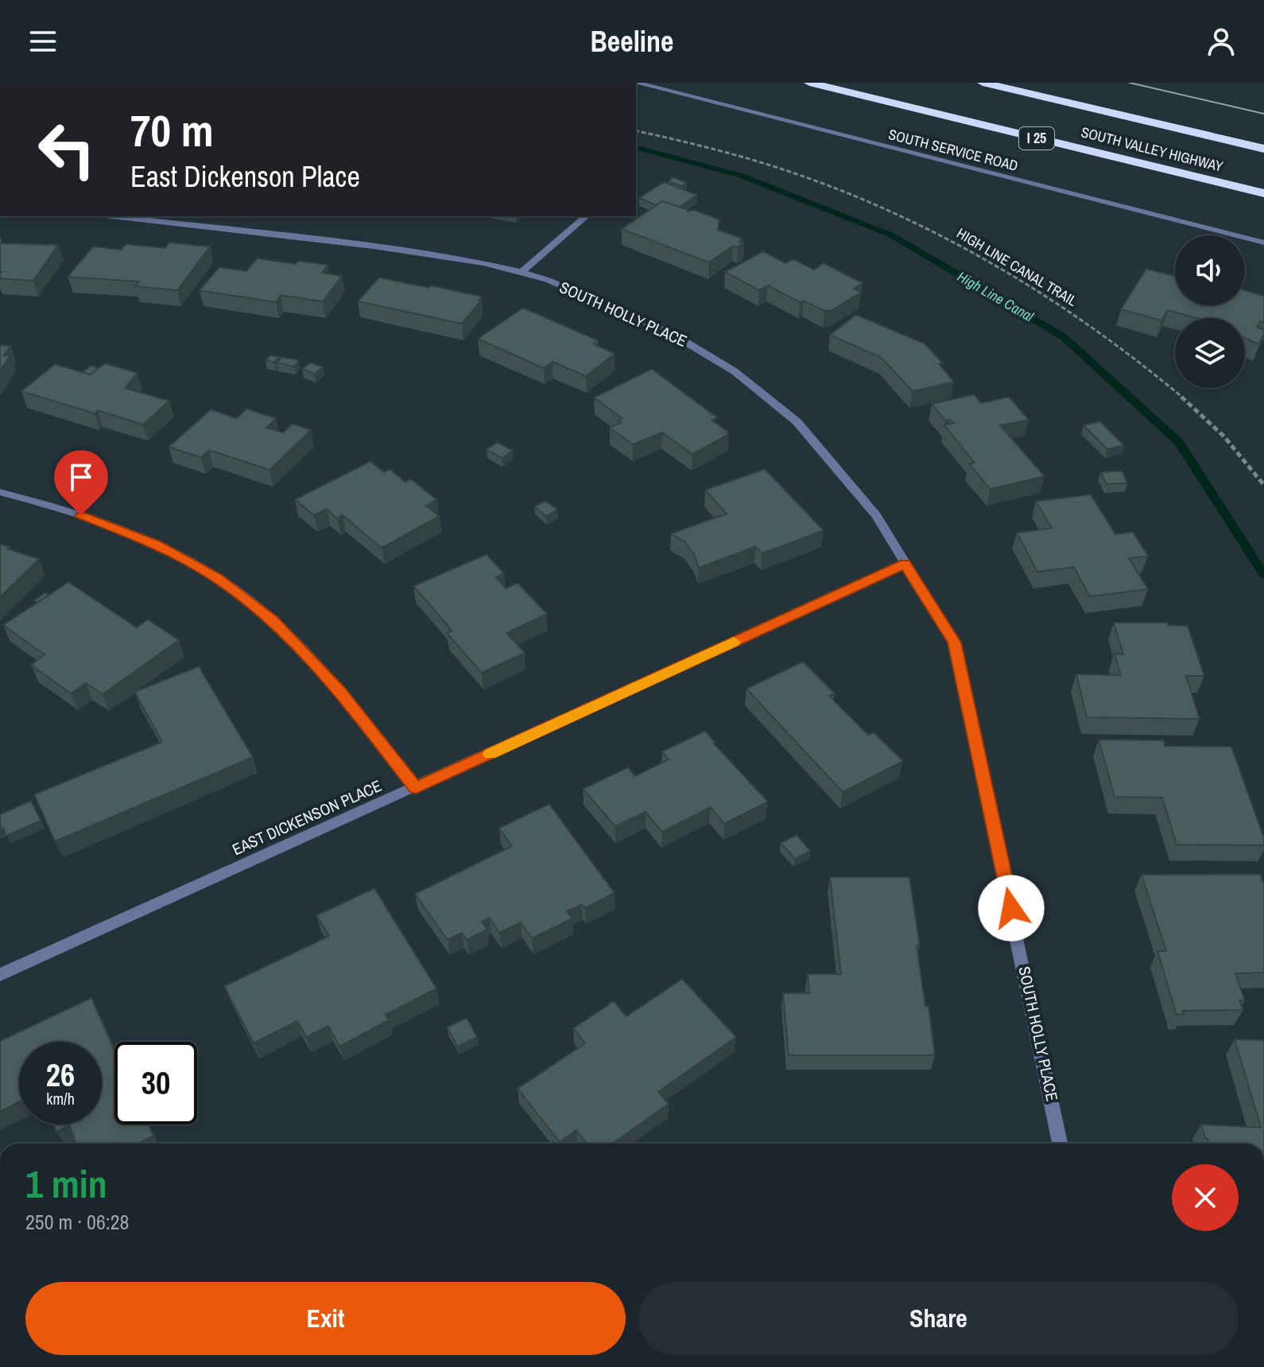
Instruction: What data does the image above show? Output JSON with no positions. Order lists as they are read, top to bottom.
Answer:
{
  "streets": {
    "highway": ["I 25", "SOUTH VALLEY HIGHWAY"],
    "street": ["SOUTH SERVICE ROAD", "SOUTH HOLLY PLACE", "EAST DICKENSON PLACE"],
    "path": ["HIGH LINE CANAL TRAIL"]
  },
  "crossings": [
    ["SOUTH HOLLY PLACE", "EAST DICKENSON PLACE"]
  ],
  "water": ["High Line Canal"],
  "page": {
    "header": "Beeline",
    "turn": ["70 m", "East Dickenson Place"],
    "speed": "26 km/h",
    "limit": "30",
    "heading": ["1 min", "250 m · 06:28"],
    "buttons": ["Exit", "Share"]
  }
}
